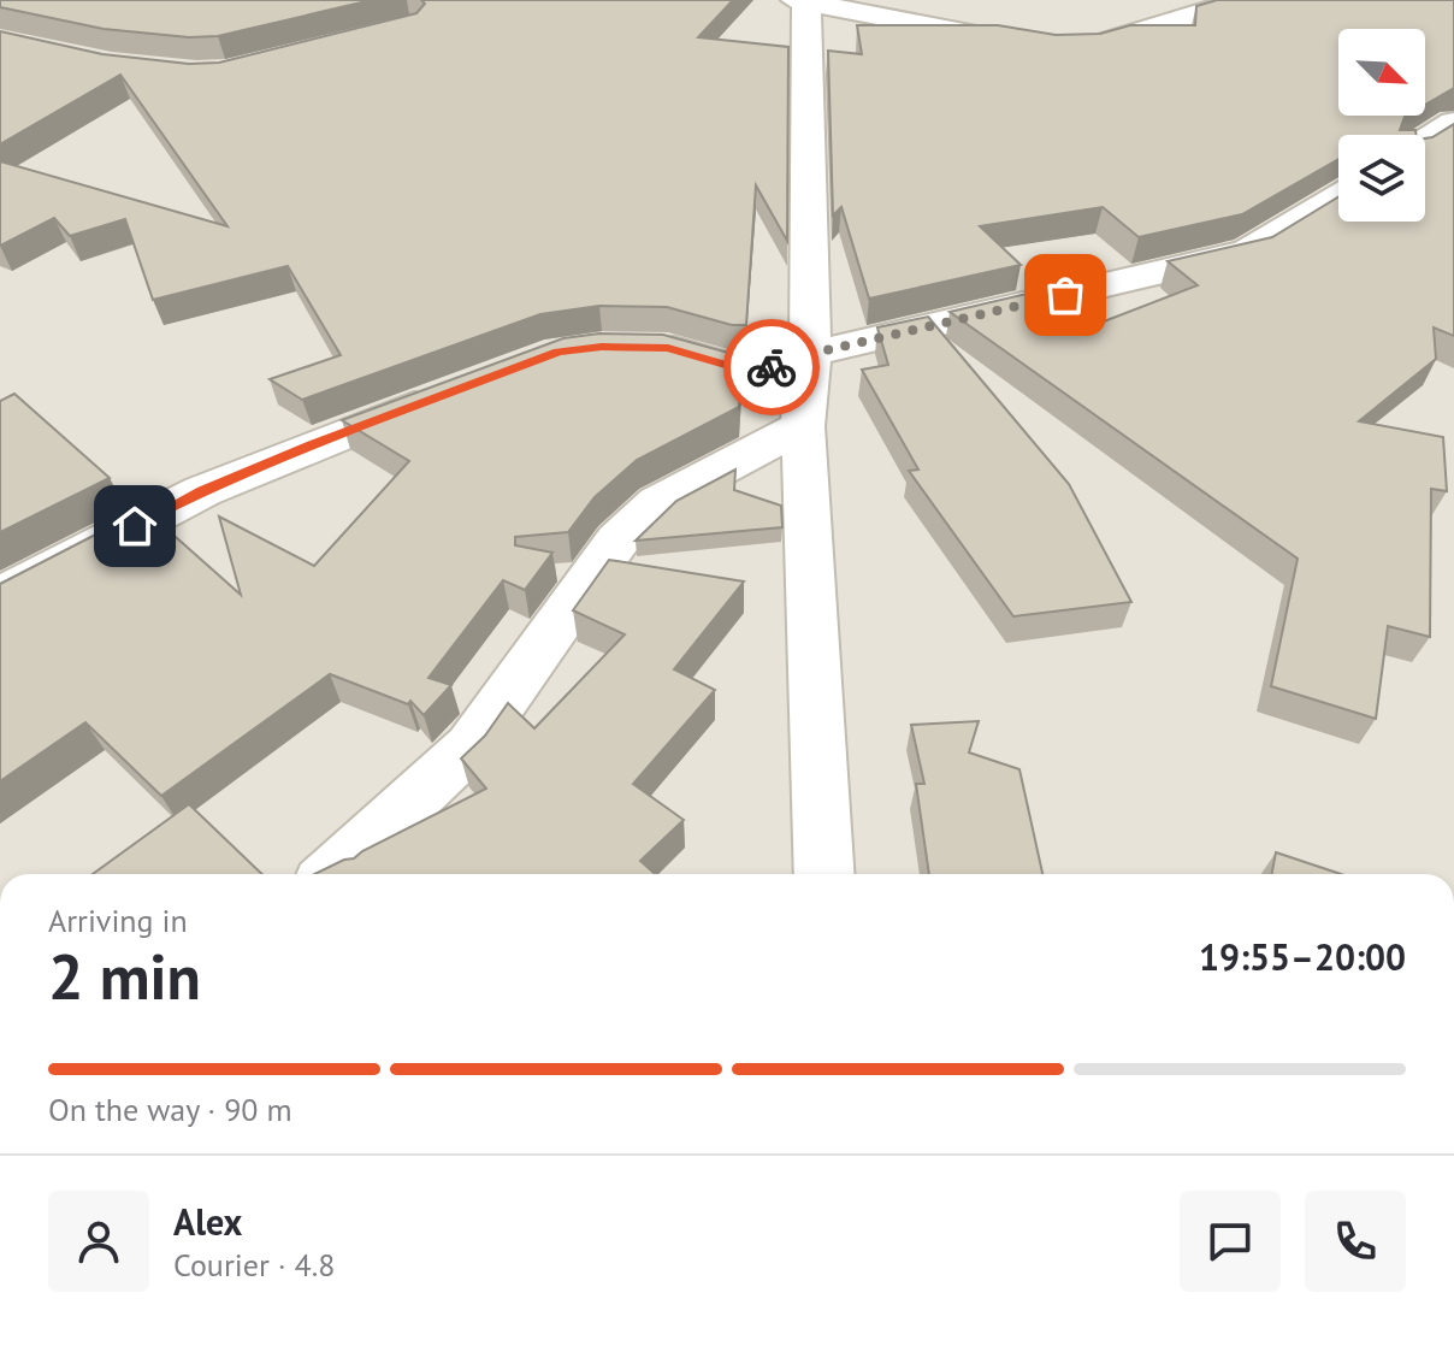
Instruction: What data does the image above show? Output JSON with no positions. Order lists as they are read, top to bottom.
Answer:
{
  "north": "bottom right",
  "page": {
    "heading": ["2 min", "Arriving in", "19:55–20:00"],
    "panel": ["Alex", "Courier · 4.8"],
    "bar": "On the way · 90 m"
  }
}
